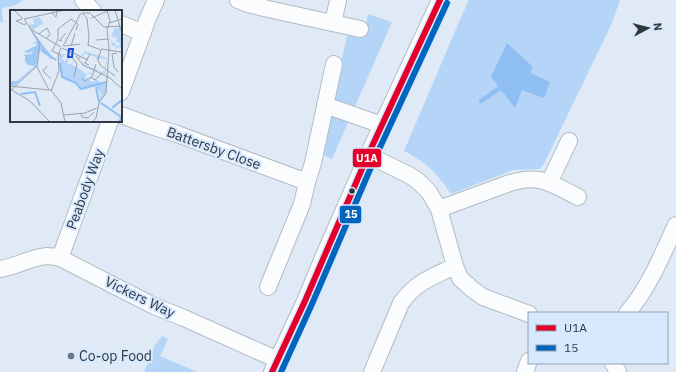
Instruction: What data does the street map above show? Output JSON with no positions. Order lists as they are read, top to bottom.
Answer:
{
  "streets": {
    "street": ["Battersby Close", "Peabody Way", "Vickers Way"]
  },
  "crossings": [
    ["Peabody Way", "Vickers Way"]
  ],
  "places": ["Co-op Food"],
  "lines": ["transit line U1A", "transit line 15"],
  "legend": ["U1A", "15"],
  "north": "right"
}
